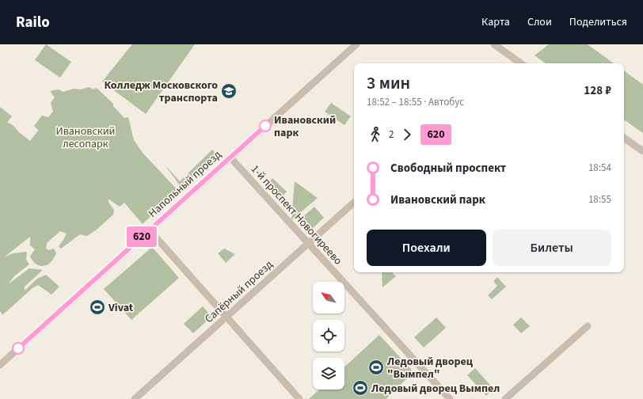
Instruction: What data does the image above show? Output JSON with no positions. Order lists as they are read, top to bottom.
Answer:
{
  "streets": {
    "street": ["Напольный проезд", "1-й проспект Новогиреево", "Сапёрный проезд"]
  },
  "crossings": [
    ["Напольный проезд", "1-й проспект Новогиреево"],
    ["1-й проспект Новогиреево", "Сапёрный проезд"]
  ],
  "parks": ["Ивановский лесопарк"],
  "places": {
    "school or university": ["Колледж Московского транспорта"],
    "other": ["Ивановский парк"],
    "sports": ["Vivat", "Ледовый дворец \"Вымпел\"", "Ледовый дворец Вымпел"]
  },
  "lines": ["bus line 620"],
  "north": "top left",
  "page": {
    "header": "Railo",
    "nav": ["Карта", "Слои", "Поделиться"],
    "on_map": "620",
    "heading": ["3 мин", "18:52 – 18:55 · Автобус", "128 ₽"],
    "legs": ["2", "620"],
    "list": [
      {
        "name": "Свободный проспект",
        "value": "18:54"
      },
      {
        "name": "Ивановский парк",
        "value": "18:55"
      }
    ],
    "buttons": ["Поехали", "Билеты"]
  }
}
